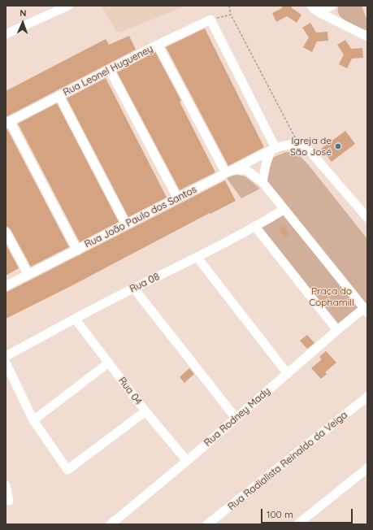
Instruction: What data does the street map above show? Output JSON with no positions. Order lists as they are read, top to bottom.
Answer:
{
  "streets": {
    "street": [
      "Rua Leonel Hugueney",
      "Rua João Paulo dos Santos",
      "Rua 08",
      "Rua 04",
      "Rua Rodney Mady",
      "Rua Radialista Reinaldo da Veiga"
    ]
  },
  "crossings": [
    ["Rua 08", "Rua 04"],
    ["Rua 04", "Rua Rodney Mady"]
  ],
  "parks": ["Praça do Cophamill"],
  "places": ["Igreja de São José"],
  "scale_bar": "100 m",
  "north": "top"
}
